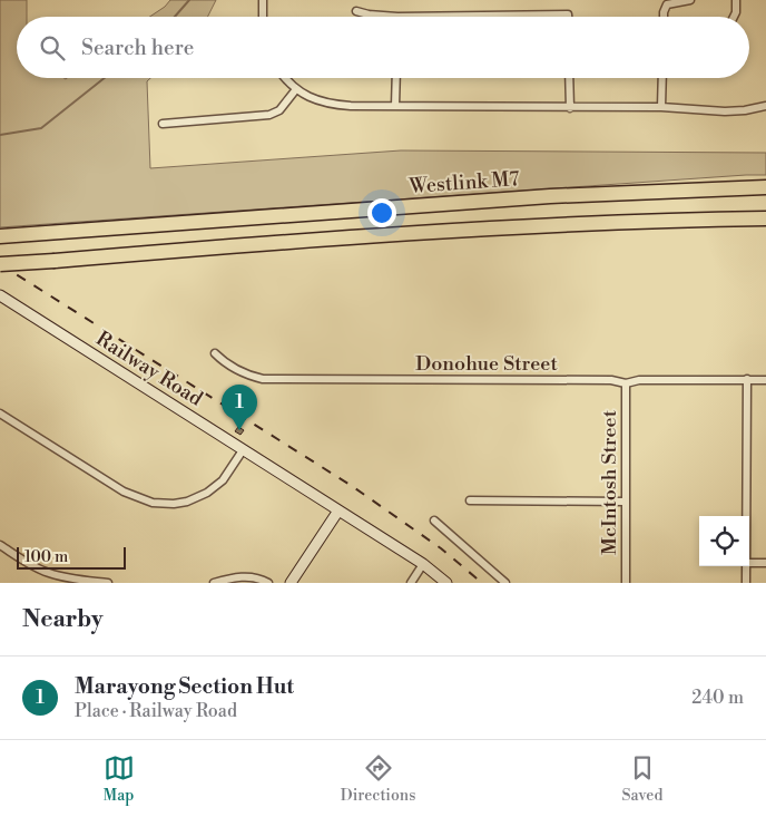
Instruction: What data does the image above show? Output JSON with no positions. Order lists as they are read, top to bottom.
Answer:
{
  "streets": {
    "highway": ["Westlink M7"],
    "street": ["Donohue Street", "Railway Road", "McIntosh Street"]
  },
  "crossings": [
    ["Donohue Street", "McIntosh Street"]
  ],
  "scale_bar": "100 m",
  "page": {
    "search": "Search here",
    "pins": "1",
    "scale": "100 m",
    "heading": "Nearby",
    "list": [
      {
        "mark": "1",
        "name": "Marayong Section Hut",
        "note": "Place · Railway Road",
        "value": "240 m"
      }
    ],
    "nav": ["Map", "Directions", "Saved"]
  }
}
